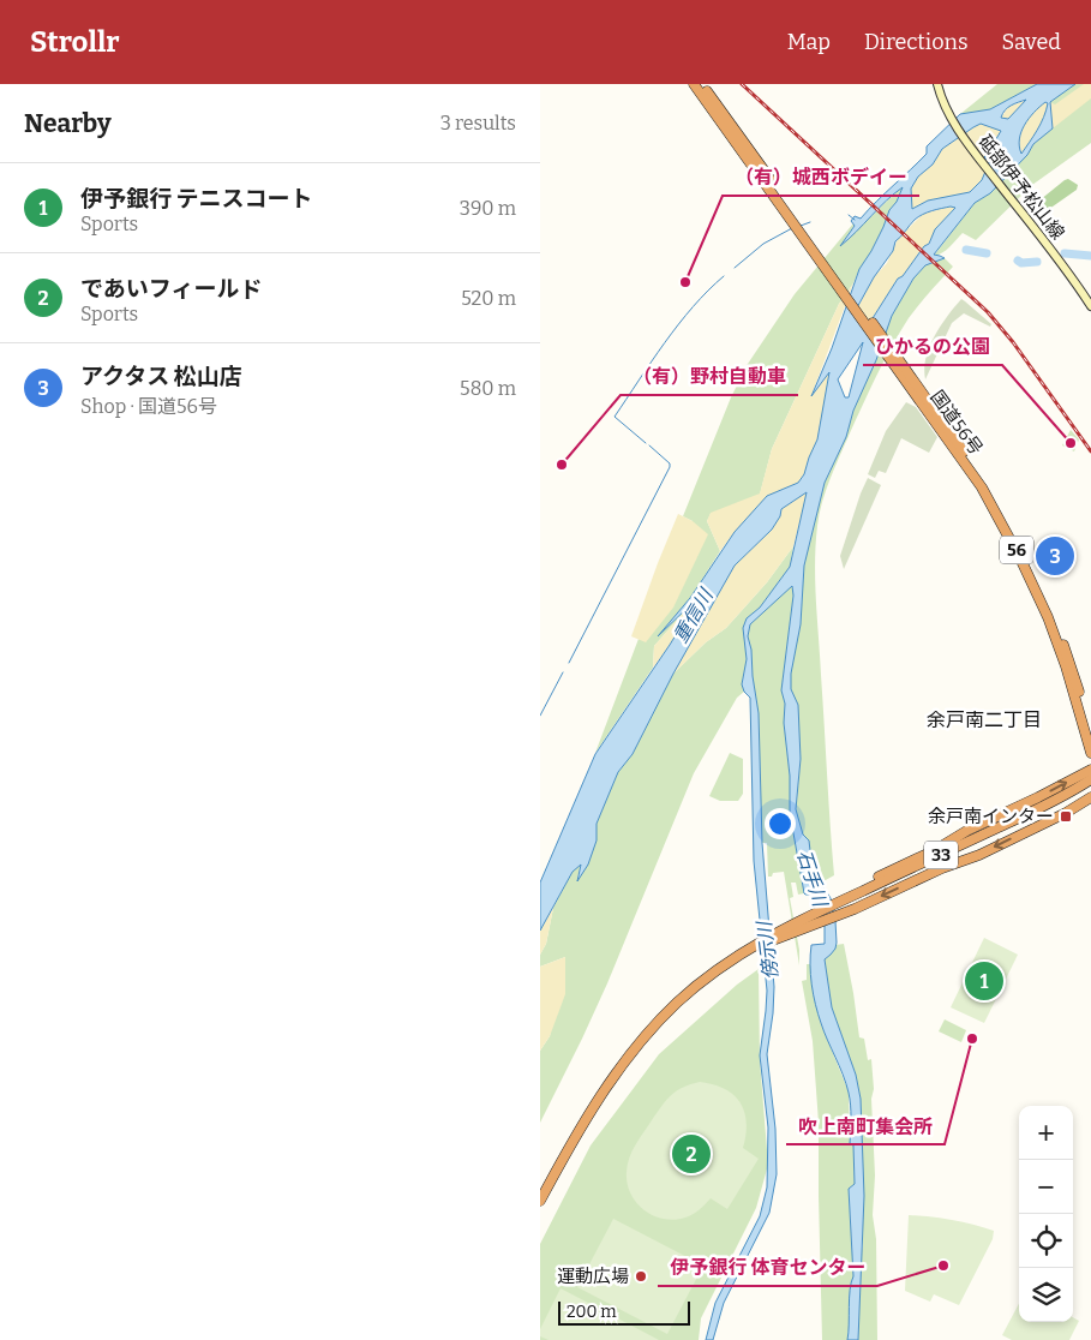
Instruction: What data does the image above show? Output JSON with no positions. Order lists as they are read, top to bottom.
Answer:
{
  "streets": {
    "highway": ["国道56号", "56", "33"],
    "main road": ["砥部伊予松山線"]
  },
  "districts": ["余戸南二丁目"],
  "water": ["重信川", "石手川", "傍示川"],
  "places": {
    "other": [
      "（有）城西ボデイー",
      "ひかるの公園",
      "（有）野村自動車",
      "吹上南町集会所",
      "伊予銀行 体育センター",
      "運動広場"
    ],
    "transit": ["余戸南インター"]
  },
  "scale_bar": "200 m",
  "page": {
    "header": "Strollr",
    "nav": ["Map", "Directions", "Saved"],
    "heading": ["Nearby", "3 results"],
    "list": [
      {
        "mark": "1",
        "name": "伊予銀行 テニスコート",
        "note": "Sports",
        "value": "390 m"
      },
      {
        "mark": "2",
        "name": "であいフィールド",
        "note": "Sports",
        "value": "520 m"
      },
      {
        "mark": "3",
        "name": "アクタス 松山店",
        "note": "Shop · 国道56号",
        "value": "580 m"
      }
    ],
    "pins": ["3", "1", "2"],
    "map_buttons": ["+", "−"],
    "scale": "200 m"
  }
}
